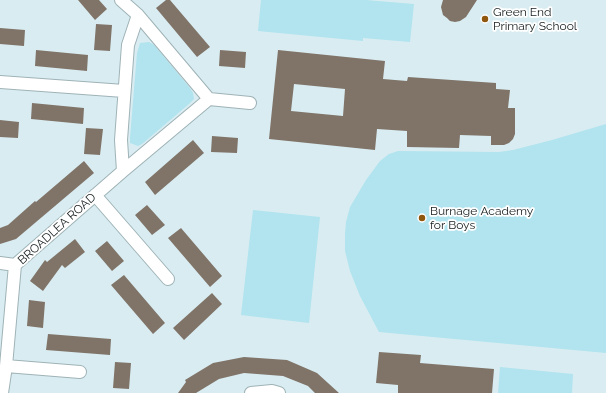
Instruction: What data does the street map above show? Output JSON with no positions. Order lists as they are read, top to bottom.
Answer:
{
  "streets": {
    "street": ["BROADLEA ROAD"]
  },
  "places": ["Green End Primary School", "Burnage Academy for Boys"]
}
